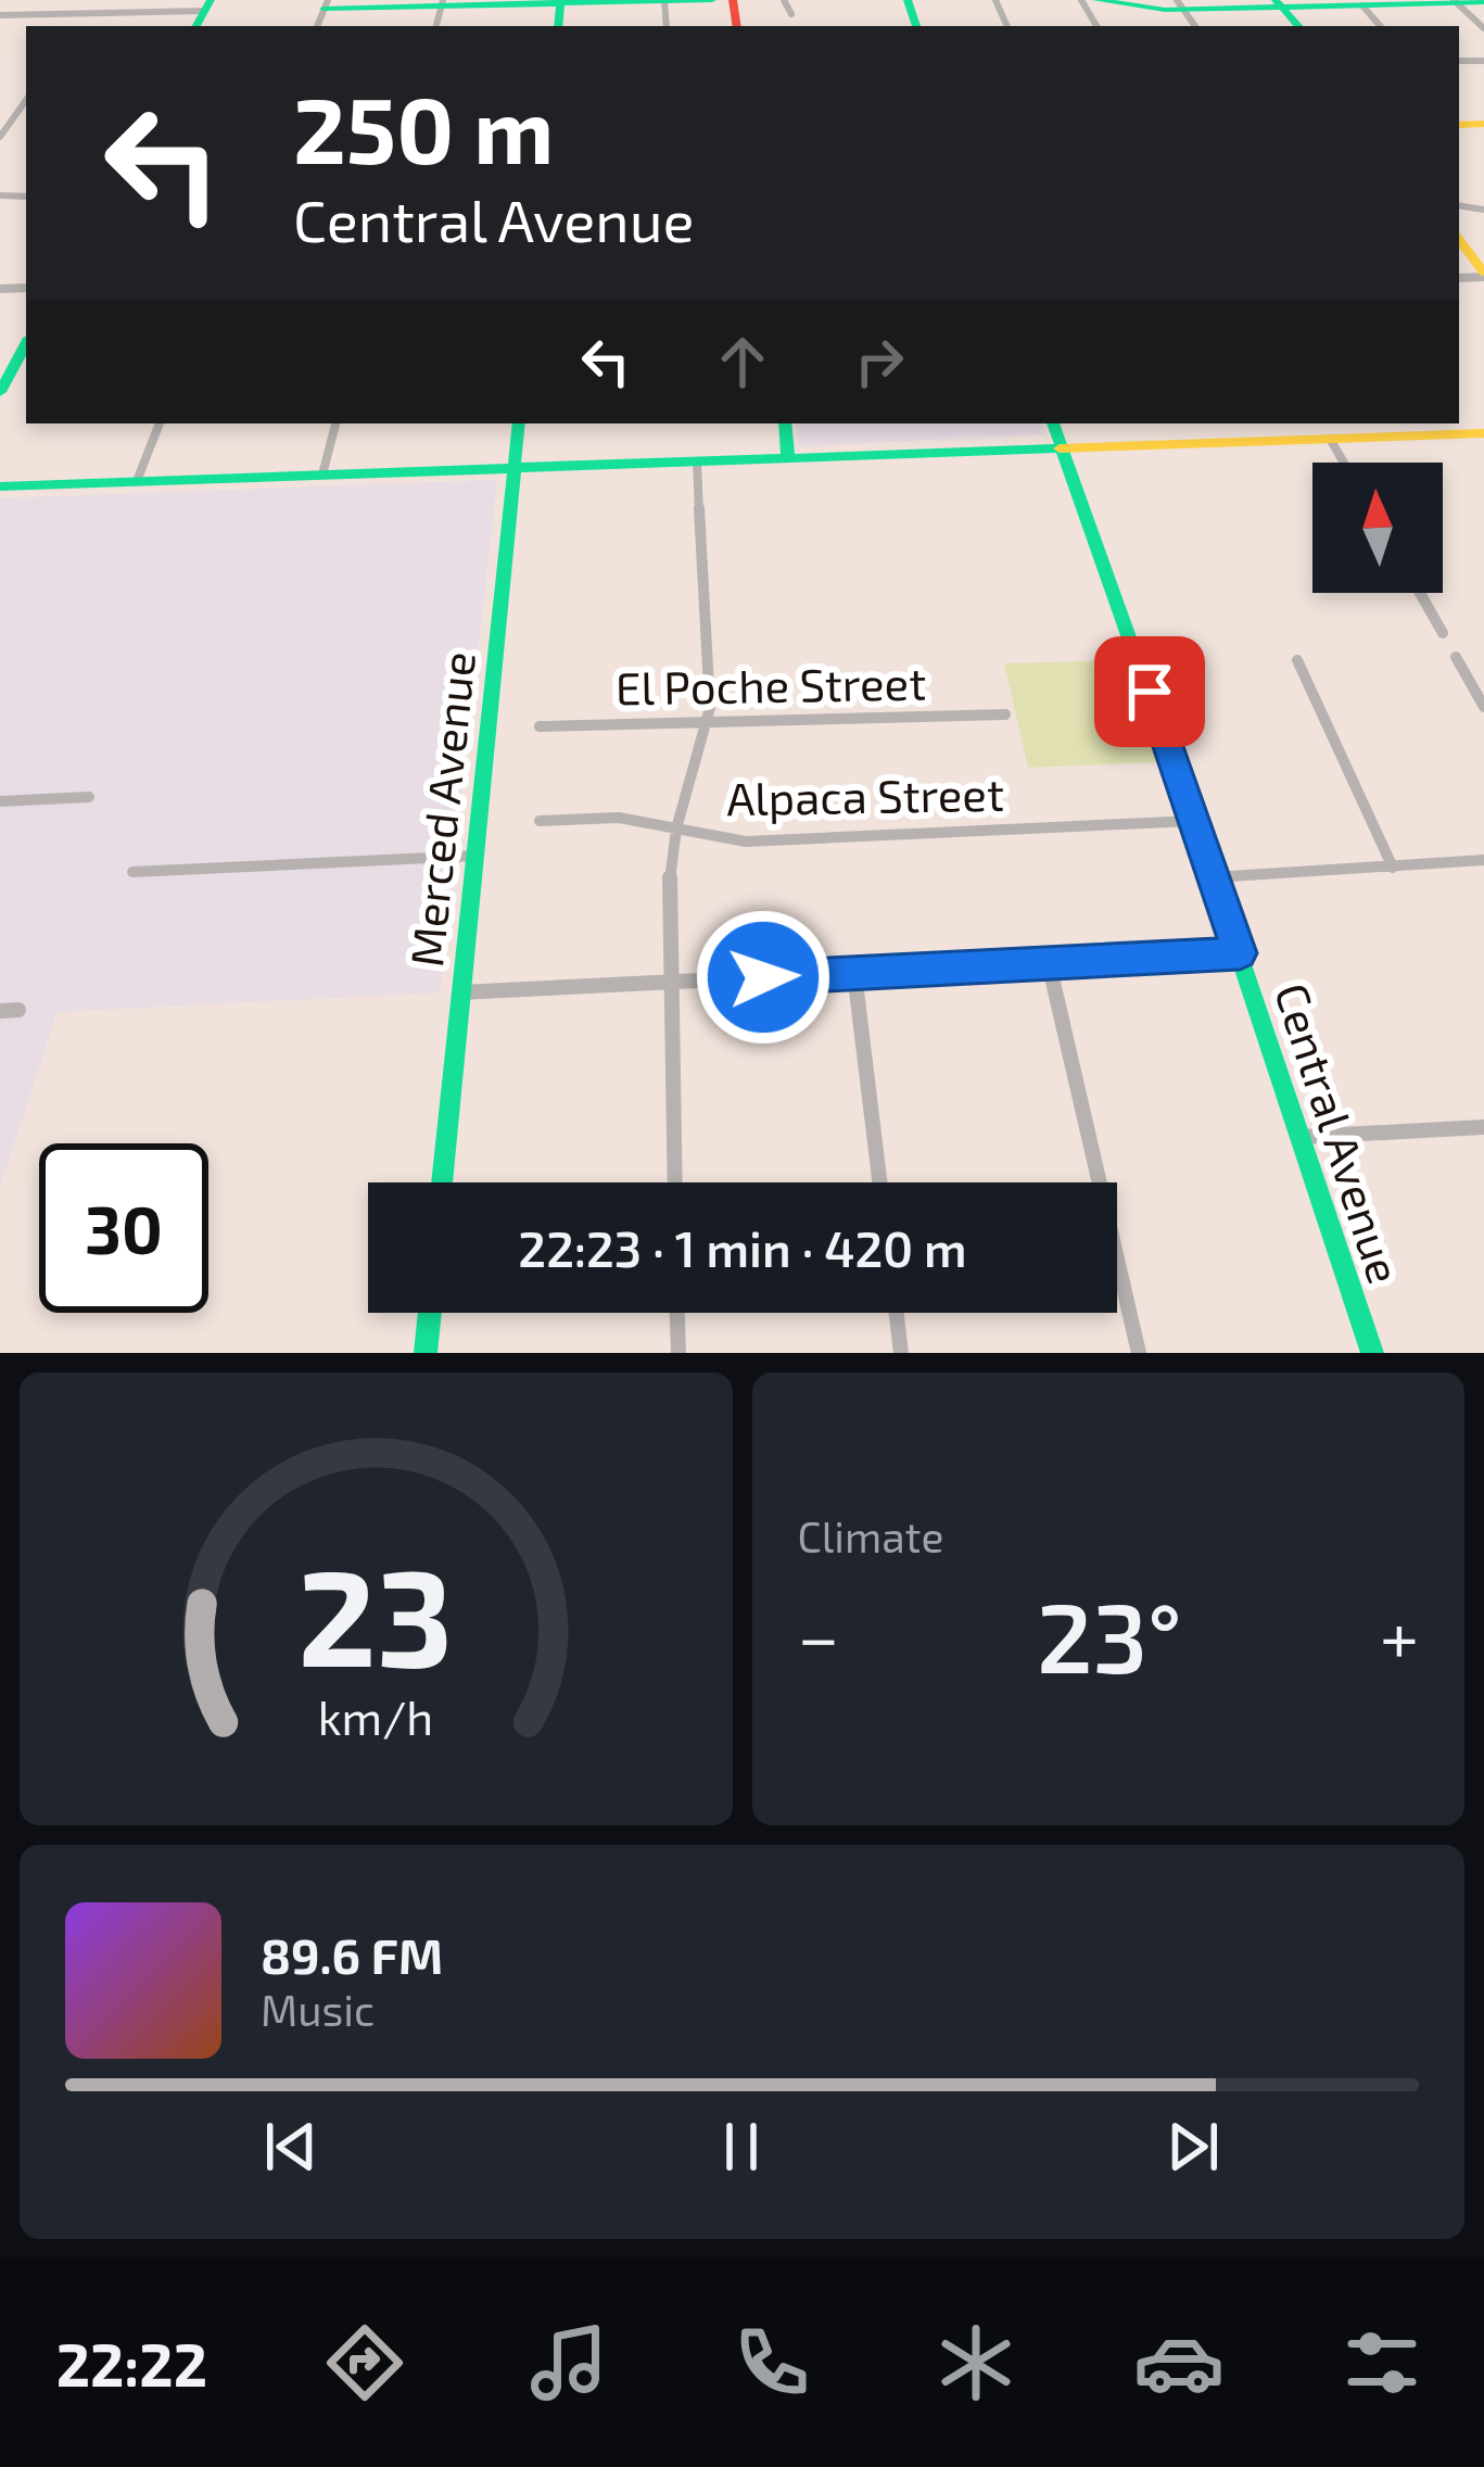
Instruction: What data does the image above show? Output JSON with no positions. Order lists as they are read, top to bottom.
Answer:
{
  "streets": {
    "street": [
      "El Poche Street",
      "Alpaca Street",
      "Merced Avenue",
      "Central Avenue"
    ]
  },
  "crossings": [
    ["Alpaca Street", "Central Avenue"]
  ],
  "north": "top",
  "page": {
    "turn": ["250 m", "Central Avenue"],
    "limit": "30",
    "trip": "22:23 · 1 min · 420 m",
    "tile": "Climate",
    "heat": ["−", "23°", "+"],
    "song": ["89.6 FM", "Music"],
    "tabs": "22:22",
    "gauge": ["23", "km/h"]
  }
}
